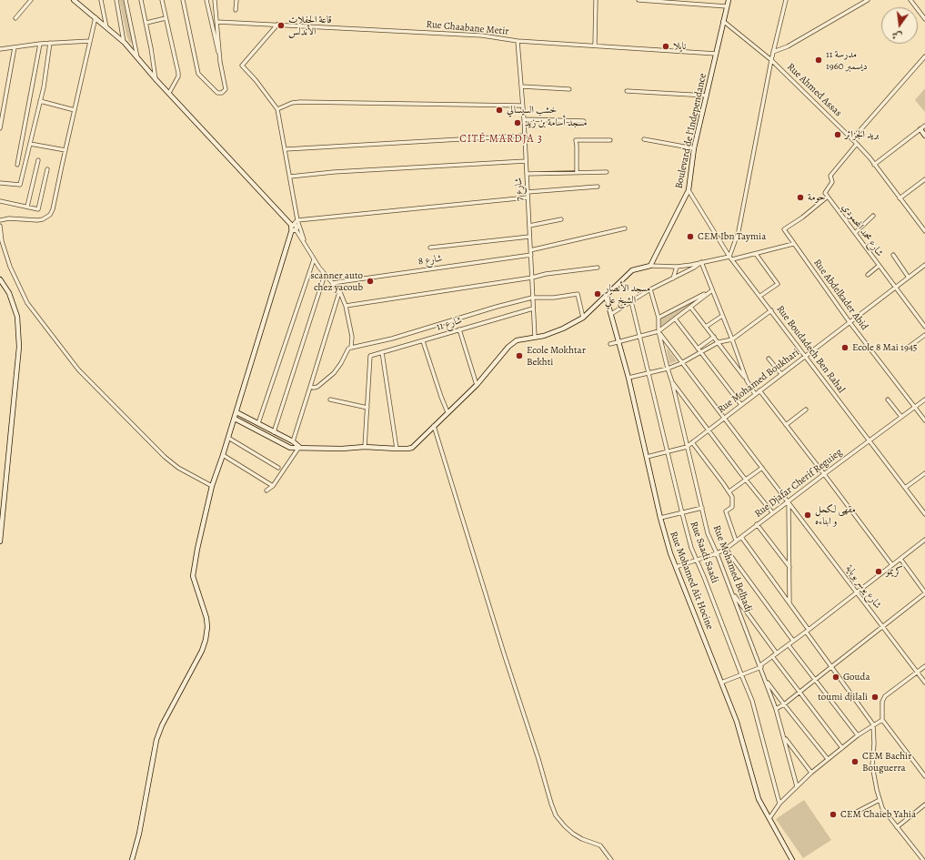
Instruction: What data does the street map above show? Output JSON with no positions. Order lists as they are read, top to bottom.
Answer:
{
  "streets": {
    "street": [
      "Rue Chaabane Metir",
      "Rue Ahmed Assas",
      "Boulevard de l'Independance",
      "شارع 7",
      "شارع محمد المحمودي",
      "شارع 8",
      "Rue Abdelkader Abid",
      "شارع 11",
      "Rue Boudadech Ben Rahal",
      "Rue Mohamed Boukhari",
      "Rue Djafar Cherif Reguieg",
      "Rue Saadi Saadi",
      "Rue Mohamed Belhadj",
      "Rue Mohamed Ait Hocine",
      "شارع يوسر بوباية"
    ]
  },
  "crossings": [
    ["Rue Chaabane Metir", "Boulevard de l'Independance"],
    ["Rue Chaabane Metir", "شارع 7"],
    ["Rue Ahmed Assas", "Boulevard de l'Independance"],
    ["Boulevard de l'Independance", "Rue Boudadech Ben Rahal"],
    ["شارع 7", "شارع 8"],
    ["شارع 7", "شارع 11"],
    ["شارع محمد المحمودي", "Rue Abdelkader Abid"],
    ["شارع محمد المحمودي", "Rue Mohamed Boukhari"],
    ["Rue Abdelkader Abid", "Rue Mohamed Boukhari"],
    ["Rue Abdelkader Abid", "Rue Djafar Cherif Reguieg"],
    ["Rue Boudadech Ben Rahal", "Rue Mohamed Boukhari"],
    ["Rue Boudadech Ben Rahal", "Rue Djafar Cherif Reguieg"],
    ["Rue Mohamed Boukhari", "Rue Saadi Saadi"],
    ["Rue Mohamed Boukhari", "Rue Mohamed Belhadj"],
    ["Rue Mohamed Boukhari", "Rue Mohamed Ait Hocine"],
    ["Rue Mohamed Boukhari", "شارع يوسر بوباية"],
    ["Rue Djafar Cherif Reguieg", "Rue Saadi Saadi"],
    ["Rue Djafar Cherif Reguieg", "Rue Mohamed Belhadj"],
    ["Rue Djafar Cherif Reguieg", "Rue Mohamed Ait Hocine"],
    ["Rue Djafar Cherif Reguieg", "شارع يوسر بوباية"],
    ["Rue Mohamed Belhadj", "شارع يوسر بوباية"]
  ],
  "districts": ["CITÉ MARDJA 3"],
  "places": [
    "قاعة الحفلات الأندلس",
    "نايلا",
    "مدرسة 11 ديسمبر 1960",
    "خشب السيسالي",
    "مسجد أسامة بن زيد",
    "بريد الجزائر",
    "حومة",
    "CEM Ibn Taymia",
    "scanner auto chez yacoub",
    "مسجد الأنصار الشيخ علي",
    "Ecole 8 Mai 1945",
    "Ecole Mokhtar Bekhti",
    "مقهى لكحل و ابناءه",
    "كريمو",
    "Gouda",
    "toumi djilali",
    "CEM Bachir Bouguerra",
    "CEM Chaieb Yahia"
  ],
  "north": "bottom"
}
